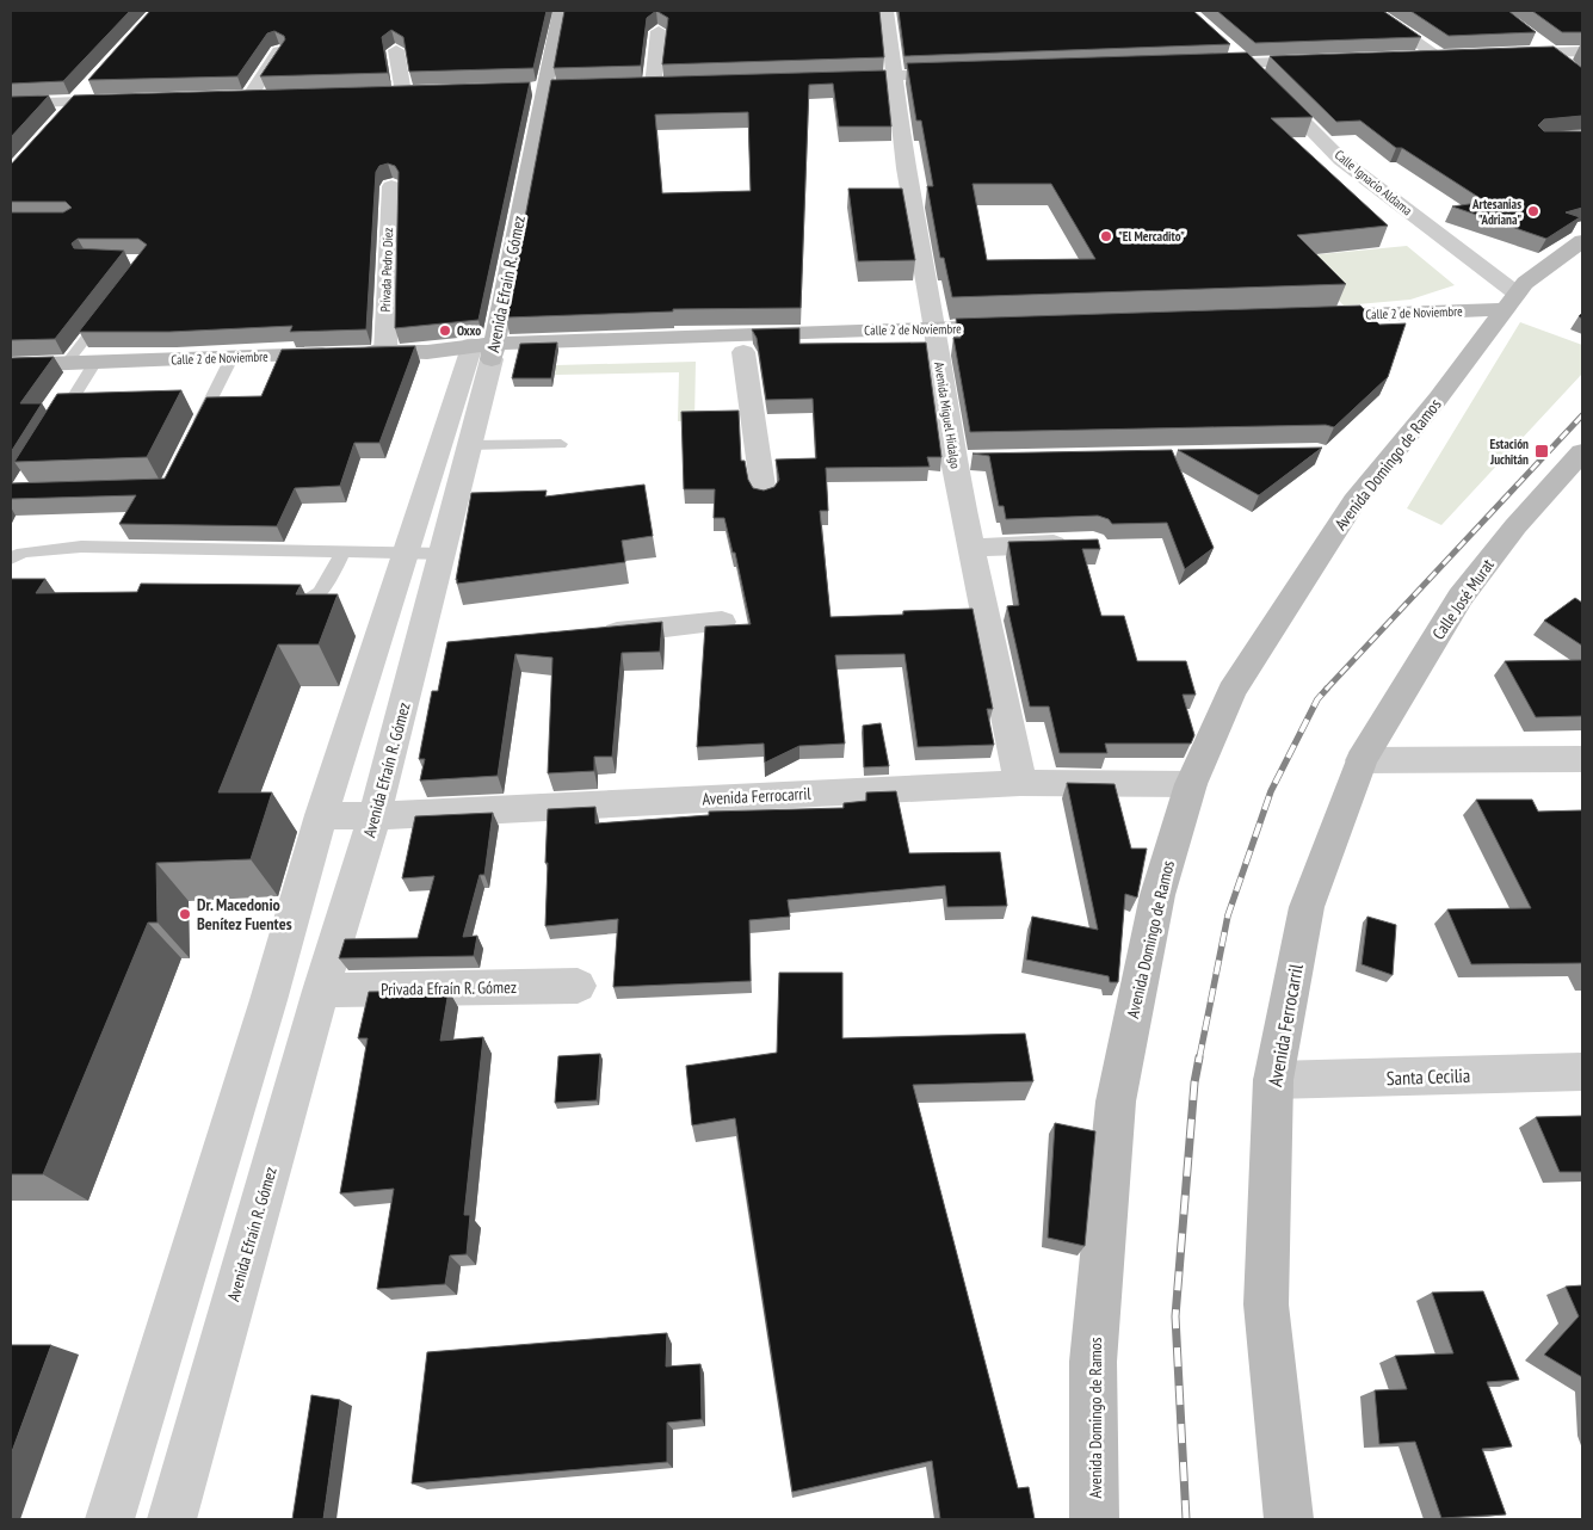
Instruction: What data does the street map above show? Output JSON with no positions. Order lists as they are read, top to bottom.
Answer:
{
  "streets": {
    "street": [
      "Calle Ignacio Aldama",
      "Privada Pedro Diez",
      "Avenida Efraín R. Gómez",
      "Calle 2 de Noviembre",
      "Avenida Miguel Hidalgo",
      "Avenida Domingo de Ramos",
      "Calle José Murat",
      "Avenida Ferrocarril",
      "Privada Efraín R. Gómez",
      "Santa Cecilia"
    ]
  },
  "crossings": [
    ["Calle Ignacio Aldama", "Calle 2 de Noviembre"],
    ["Calle Ignacio Aldama", "Avenida Domingo de Ramos"],
    ["Privada Pedro Diez", "Calle 2 de Noviembre"],
    ["Avenida Efraín R. Gómez", "Calle 2 de Noviembre"],
    ["Avenida Efraín R. Gómez", "Avenida Ferrocarril"],
    ["Avenida Efraín R. Gómez", "Privada Efraín R. Gómez"],
    ["Calle 2 de Noviembre", "Avenida Miguel Hidalgo"],
    ["Calle 2 de Noviembre", "Avenida Domingo de Ramos"],
    ["Avenida Miguel Hidalgo", "Avenida Ferrocarril"],
    ["Avenida Domingo de Ramos", "Avenida Ferrocarril"],
    ["Calle José Murat", "Avenida Ferrocarril"],
    ["Avenida Ferrocarril", "Santa Cecilia"]
  ],
  "places": {
    "other": [
      "Artesanias \"Adriana\"",
      "\"El Mercadito\"",
      "Oxxo",
      "Dr. Macedonio Benítez Fuentes"
    ],
    "transit": ["Estación Juchitán"]
  }
}
